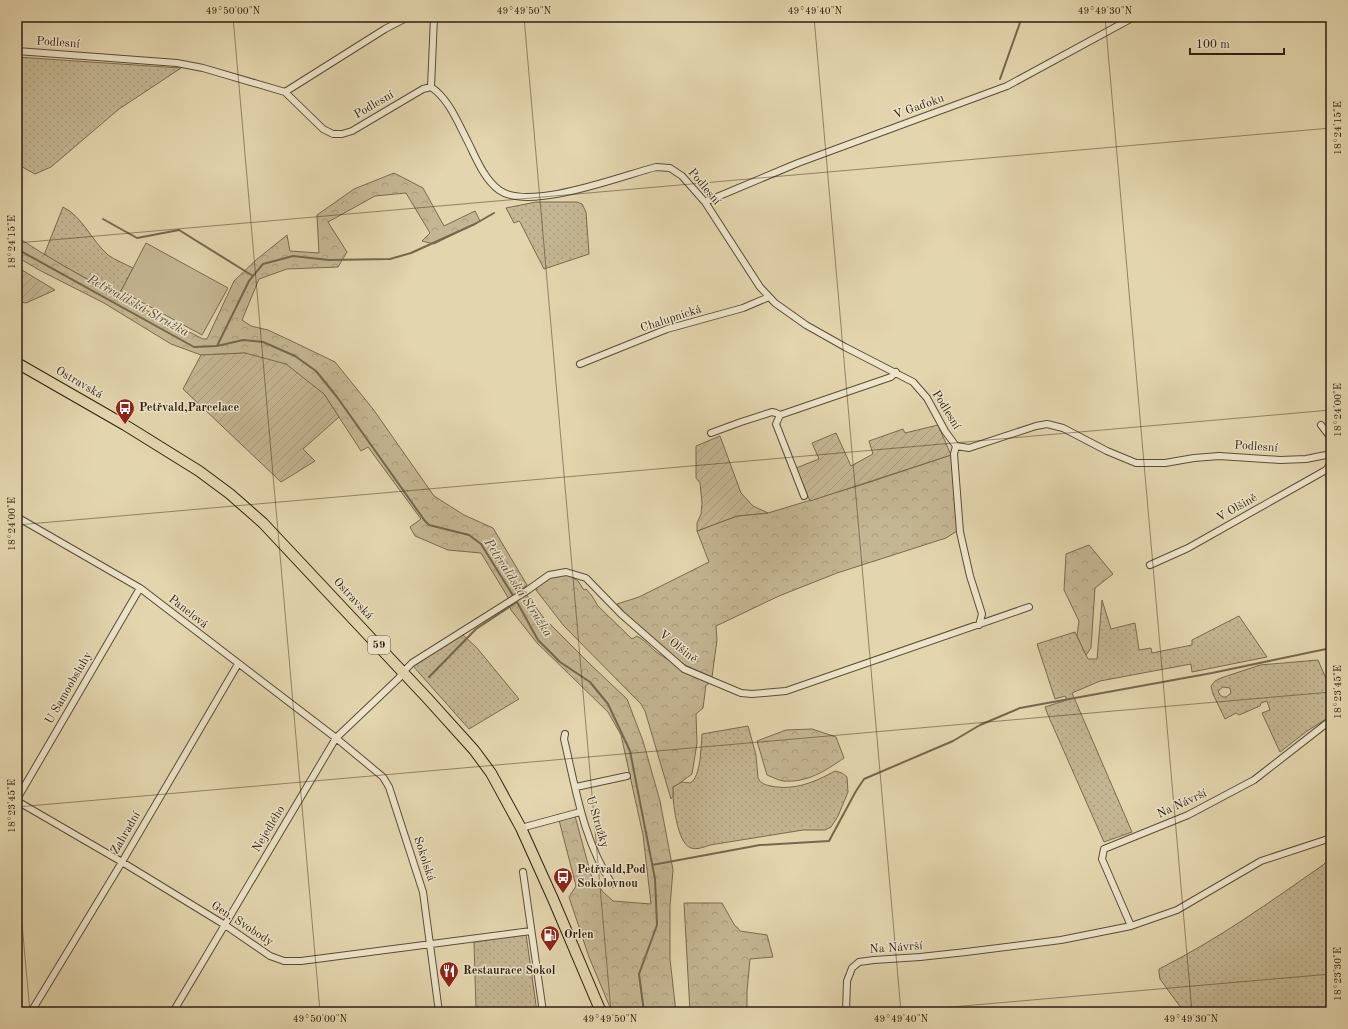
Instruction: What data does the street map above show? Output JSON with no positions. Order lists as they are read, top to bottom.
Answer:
{
  "streets": {
    "main road": ["Ostravská", "59"],
    "street": [
      "Podlesní",
      "V Gaďoku",
      "Chalupnická",
      "V Olšině",
      "Panelová",
      "U Samoobsluhy",
      "Na Návrší",
      "U Stružky",
      "Nejedlého",
      "Zahradní",
      "Sokolská",
      "Gen. Svobody"
    ]
  },
  "crossings": [
    ["Podlesní", "V Gaďoku"],
    ["Podlesní", "Chalupnická"],
    ["Ostravská", "V Olšině"],
    ["Ostravská", "Nejedlého"],
    ["V Olšině", "Nejedlého"],
    ["Panelová", "U Samoobsluhy"],
    ["Panelová", "Nejedlého"],
    ["Panelová", "Zahradní"],
    ["Panelová", "Sokolská"],
    ["U Samoobsluhy", "Gen. Svobody"],
    ["Nejedlého", "Sokolská"],
    ["Nejedlého", "Gen. Svobody"],
    ["Zahradní", "Gen. Svobody"],
    ["Sokolská", "Gen. Svobody"]
  ],
  "water": ["Petřvaldská Stružka"],
  "places": {
    "bus stop": ["Petřvald,Parcelace", "Petřvald,Pod Sokolovnou"],
    "fuel station": ["Orlen"],
    "restaurant": ["Restaurace Sokol"]
  },
  "scale_bar": "100 m",
  "coordinates": [
    "49°50'00\"N",
    "49°49'50\"N",
    "49°49'40\"N",
    "49°49'30\"N",
    "18°24'15\"E",
    "18°24'00\"E",
    "18°23'45\"E",
    "18°23'30\"E"
  ]
}
